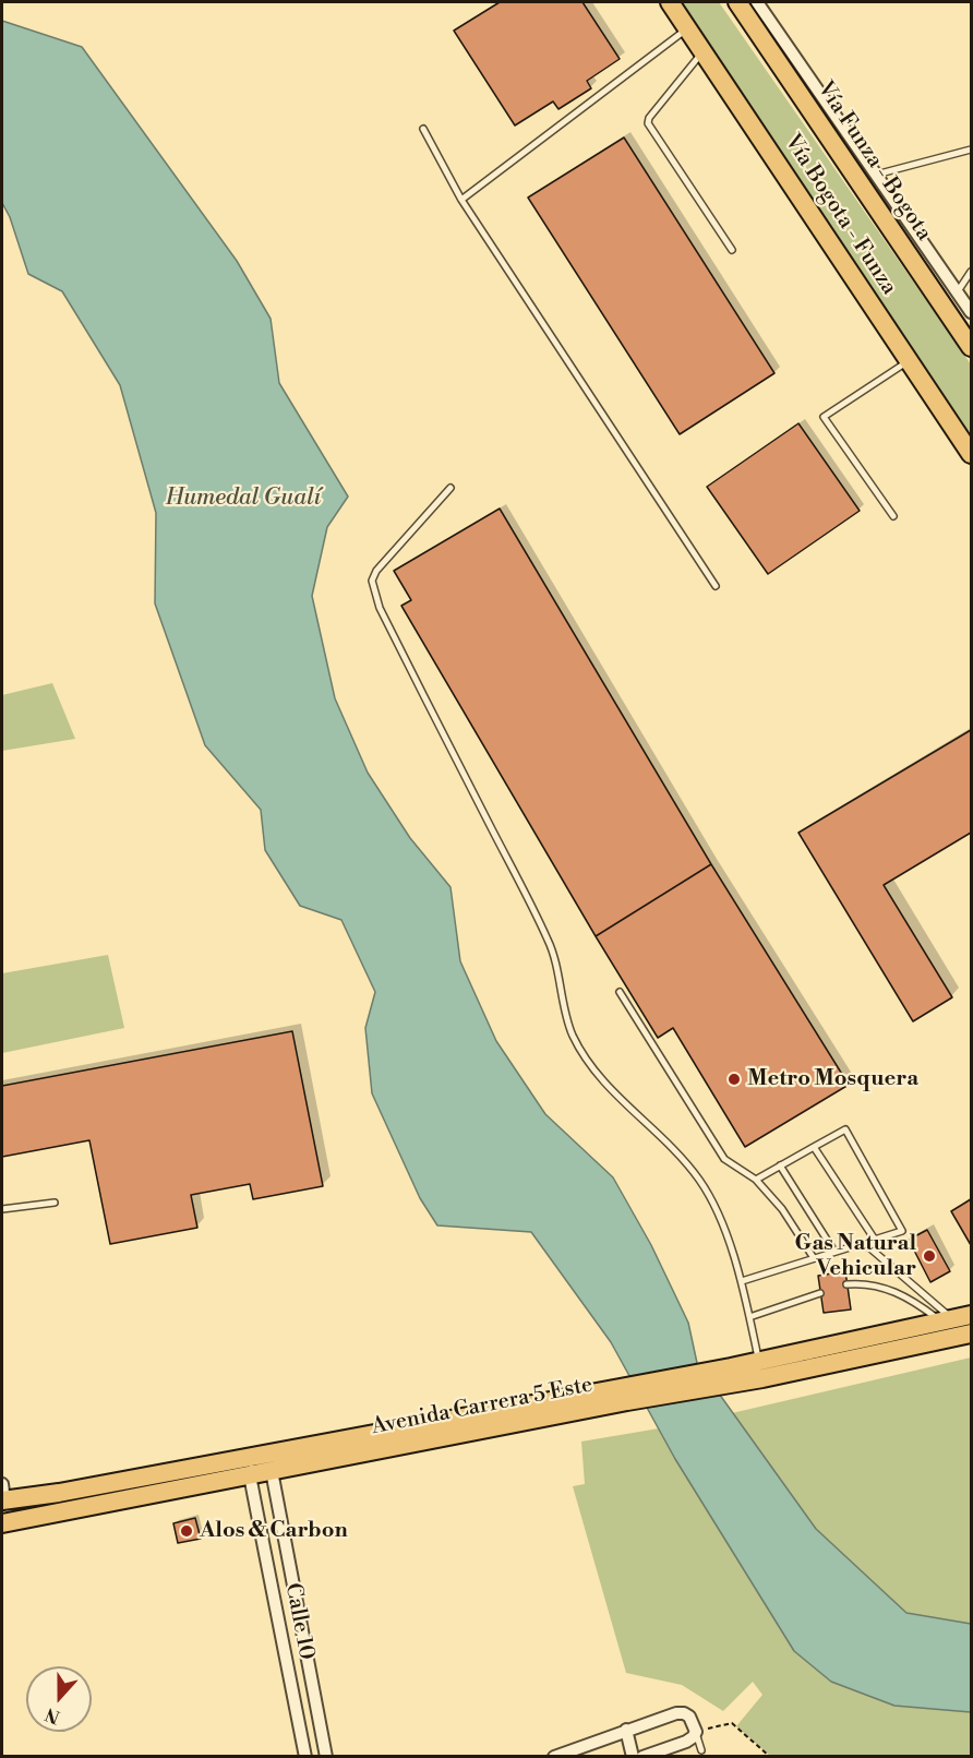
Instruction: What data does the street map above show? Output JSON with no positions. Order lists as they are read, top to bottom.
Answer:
{
  "streets": {
    "main road": ["Vía Funza - Bogota", "Vía Bogota - Funza", "Avenida Carrera 5 Este"],
    "street": ["Calle 10"]
  },
  "crossings": [
    ["Avenida Carrera 5 Este", "Calle 10"]
  ],
  "water": ["Humedal Gualí"],
  "places": ["Metro Mosquera", "Gas Natural Vehicular", "Alos & Carbon"],
  "north": "bottom"
}
